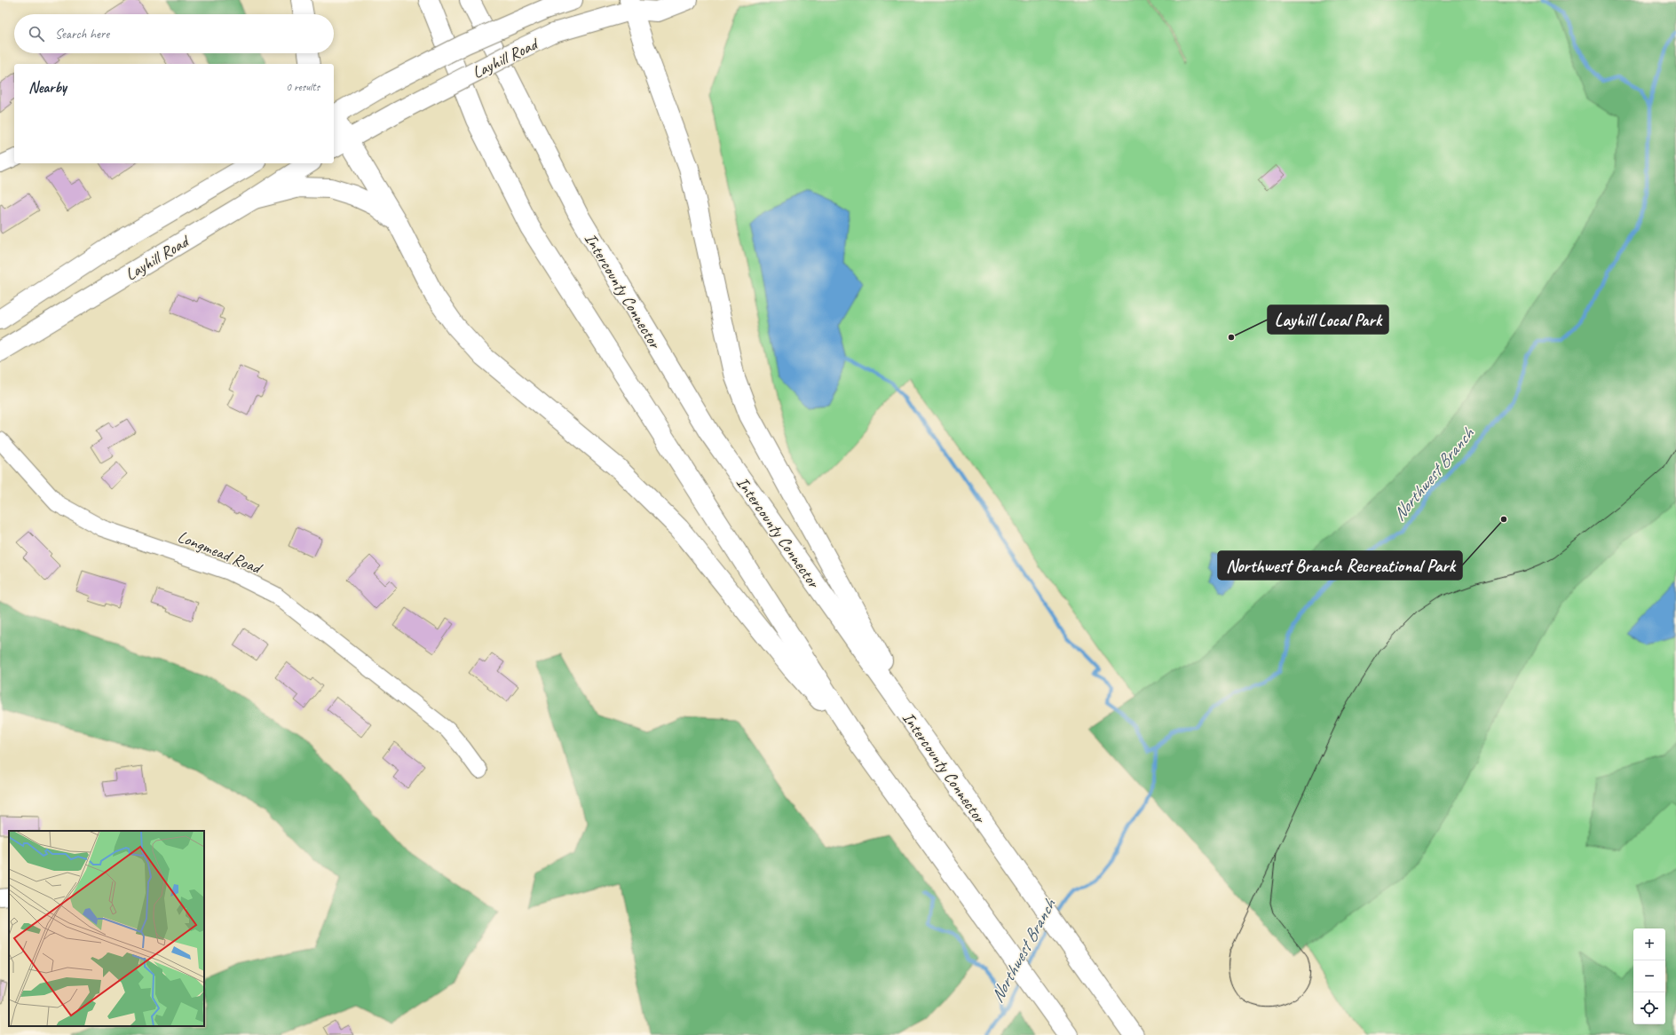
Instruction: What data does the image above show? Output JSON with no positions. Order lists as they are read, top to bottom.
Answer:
{
  "streets": {
    "main road": ["Layhill Road", "Intercounty Connector"],
    "street": ["Longmead Road"]
  },
  "water": ["Northwest Branch"],
  "places": ["Layhill Local Park", "Northwest Branch Recreational Park"],
  "page": {
    "search": "Search here",
    "heading": ["Nearby", "0 results"],
    "map_buttons": ["+", "−"]
  }
}
